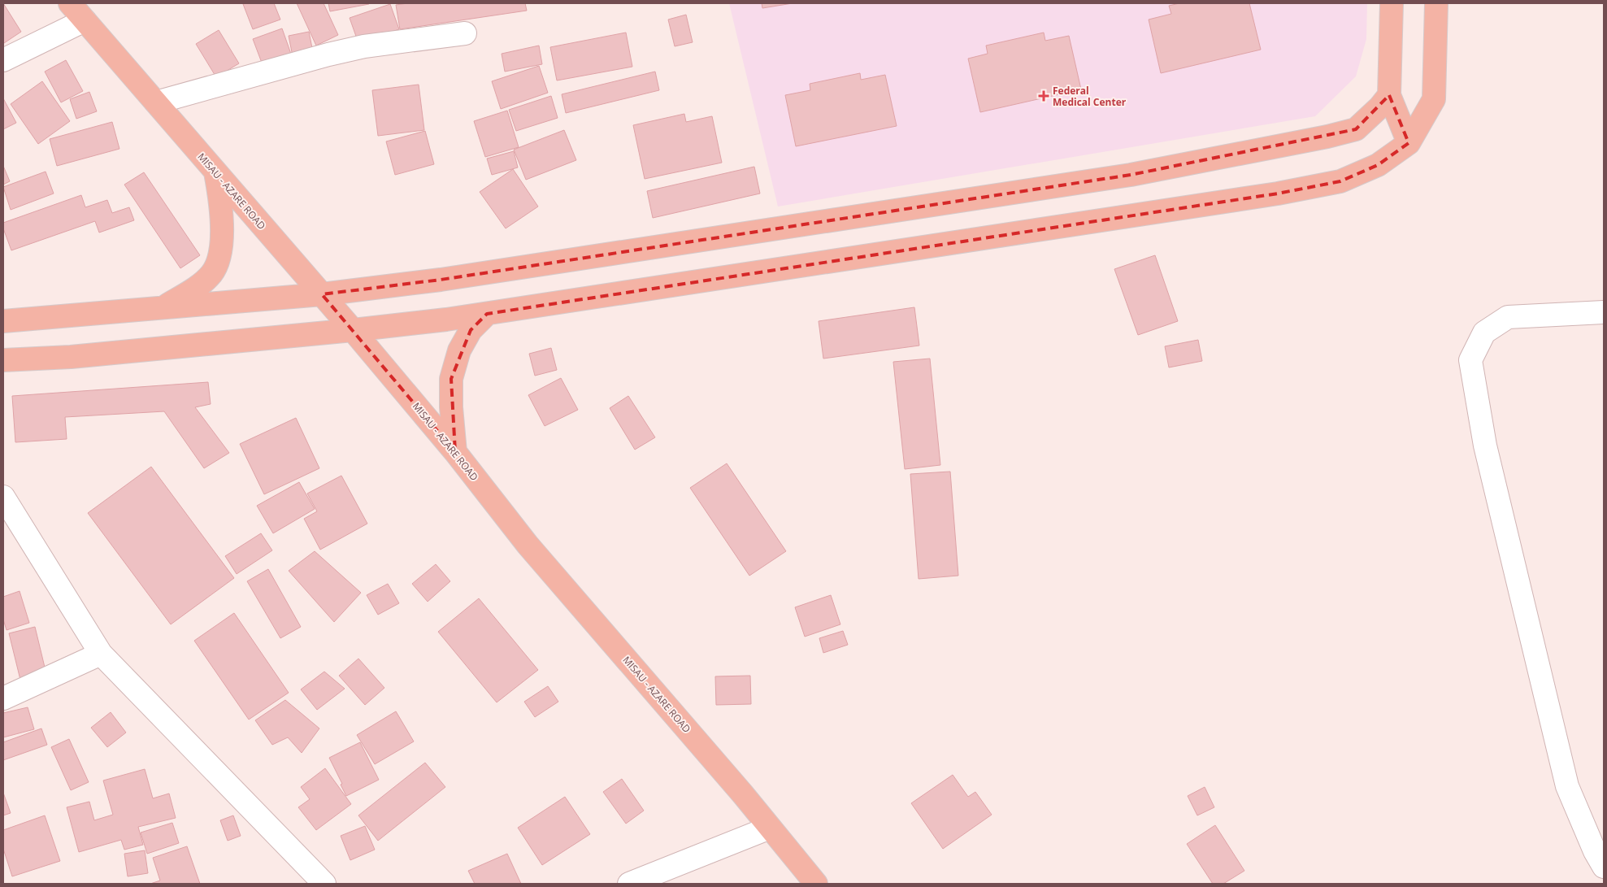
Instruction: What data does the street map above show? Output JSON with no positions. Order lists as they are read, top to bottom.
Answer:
{
  "streets": {
    "main road": ["MISAU - AZARE ROAD"]
  },
  "places": {
    "health": ["Federal Medical Center"]
  }
}
